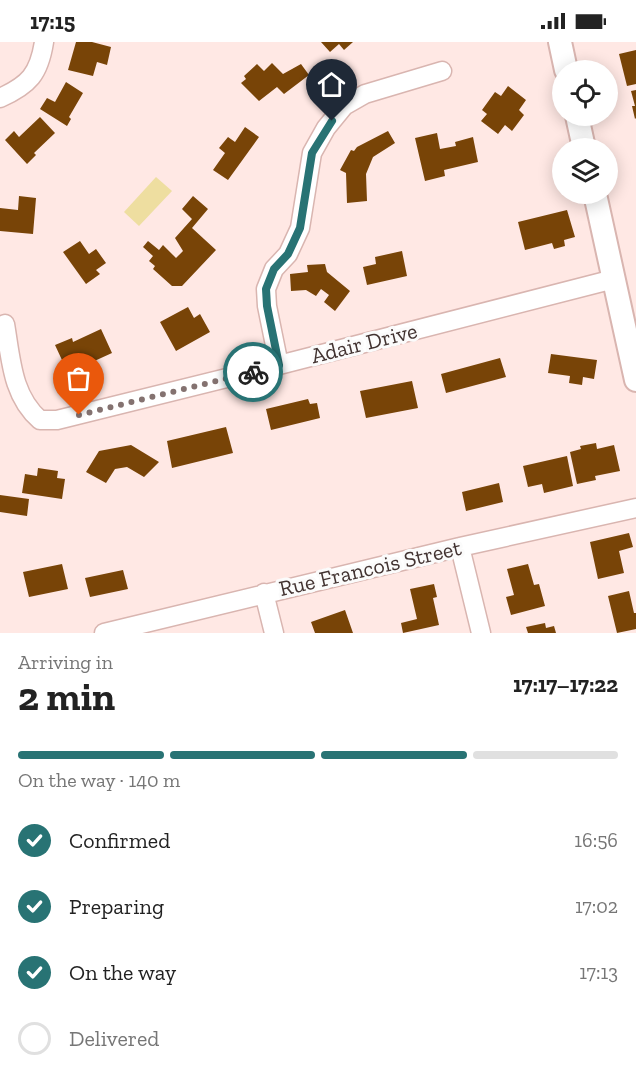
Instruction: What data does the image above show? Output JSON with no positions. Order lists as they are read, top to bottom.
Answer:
{
  "streets": {
    "street": ["Adair Drive", "Rue Francois Street"]
  },
  "page": {
    "status": "17:15",
    "heading": ["2 min", "Arriving in", "17:17–17:22"],
    "bar": "On the way · 140 m",
    "list": [
      ["Confirmed", "16:56"],
      ["Preparing", "17:02"],
      ["On the way", "17:13"],
      "Delivered"
    ]
  }
}
